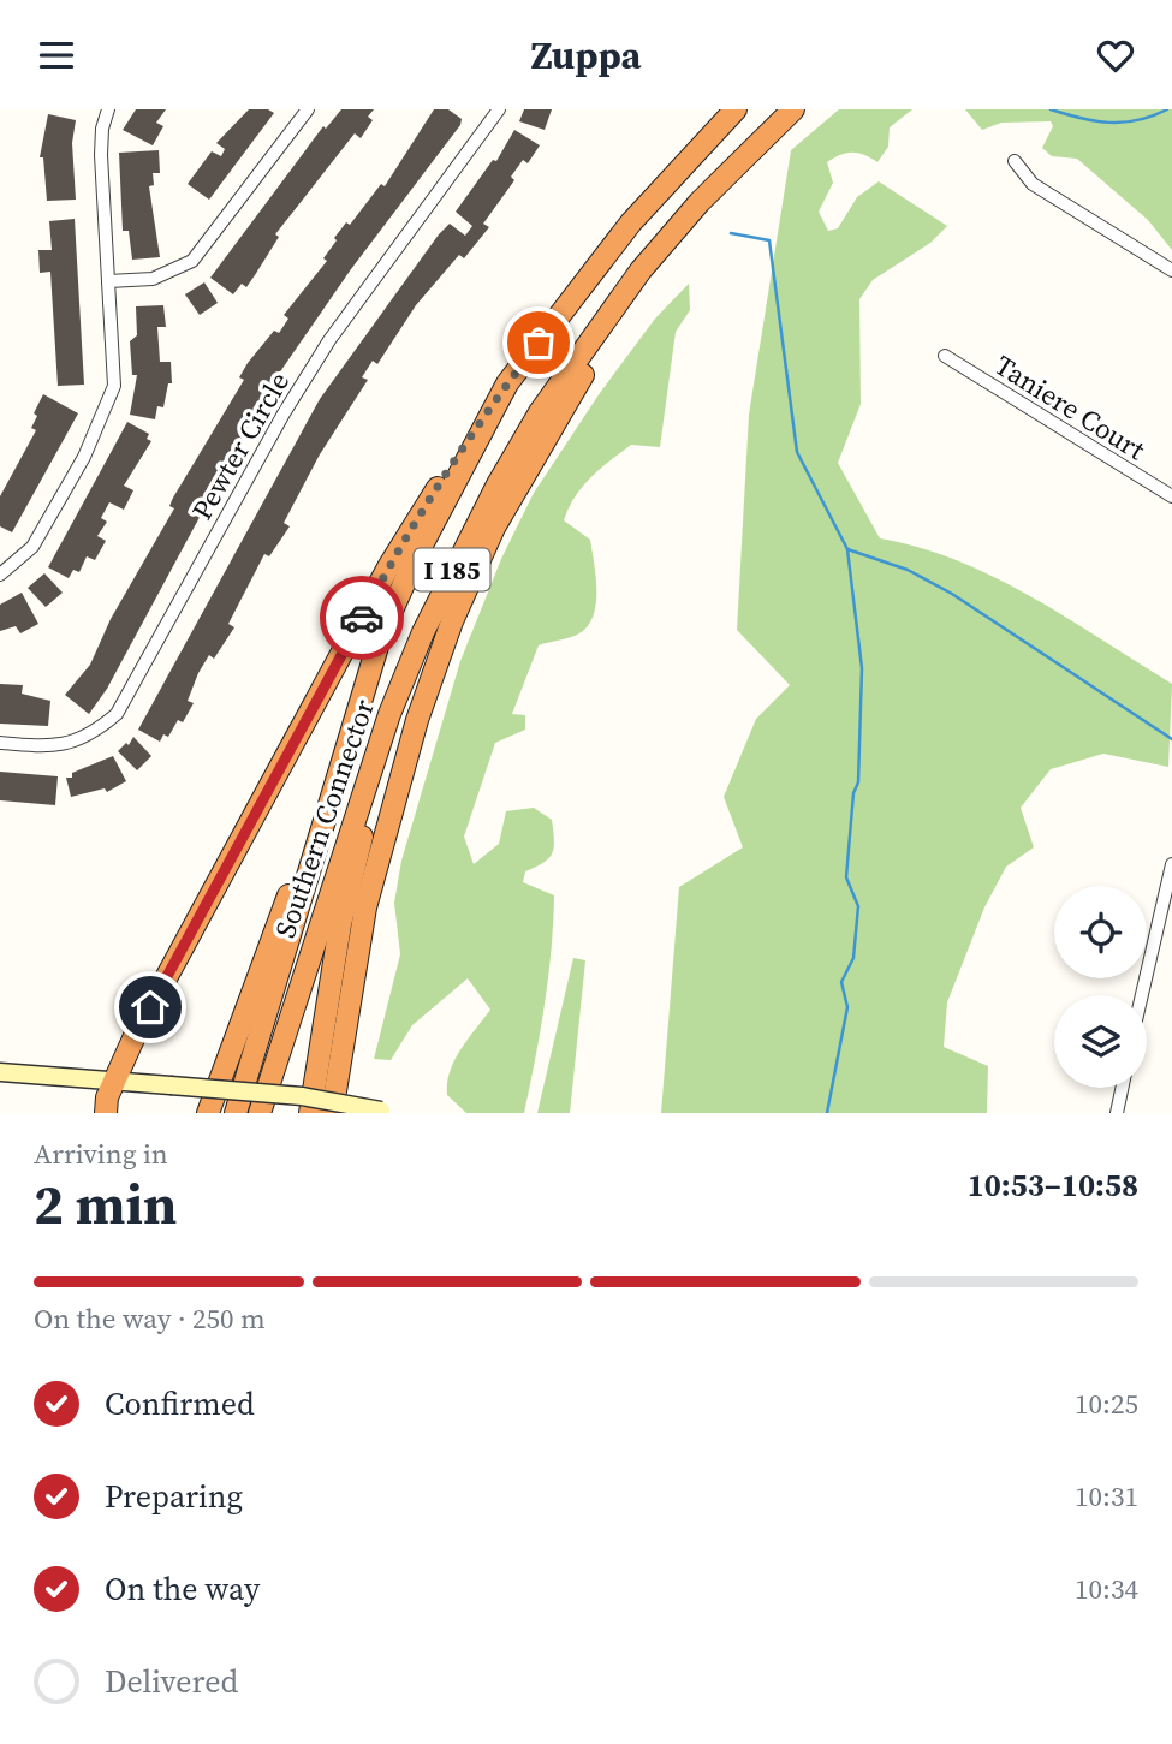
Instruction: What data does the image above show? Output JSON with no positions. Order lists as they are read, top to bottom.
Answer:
{
  "streets": {
    "highway": ["I 185", "Southern Connector"],
    "street": ["Taniere Court", "Pewter Circle"]
  },
  "page": {
    "header": "Zuppa",
    "heading": ["2 min", "Arriving in", "10:53–10:58"],
    "bar": "On the way · 250 m",
    "list": [
      ["Confirmed", "10:25"],
      ["Preparing", "10:31"],
      ["On the way", "10:34"],
      "Delivered"
    ]
  }
}
